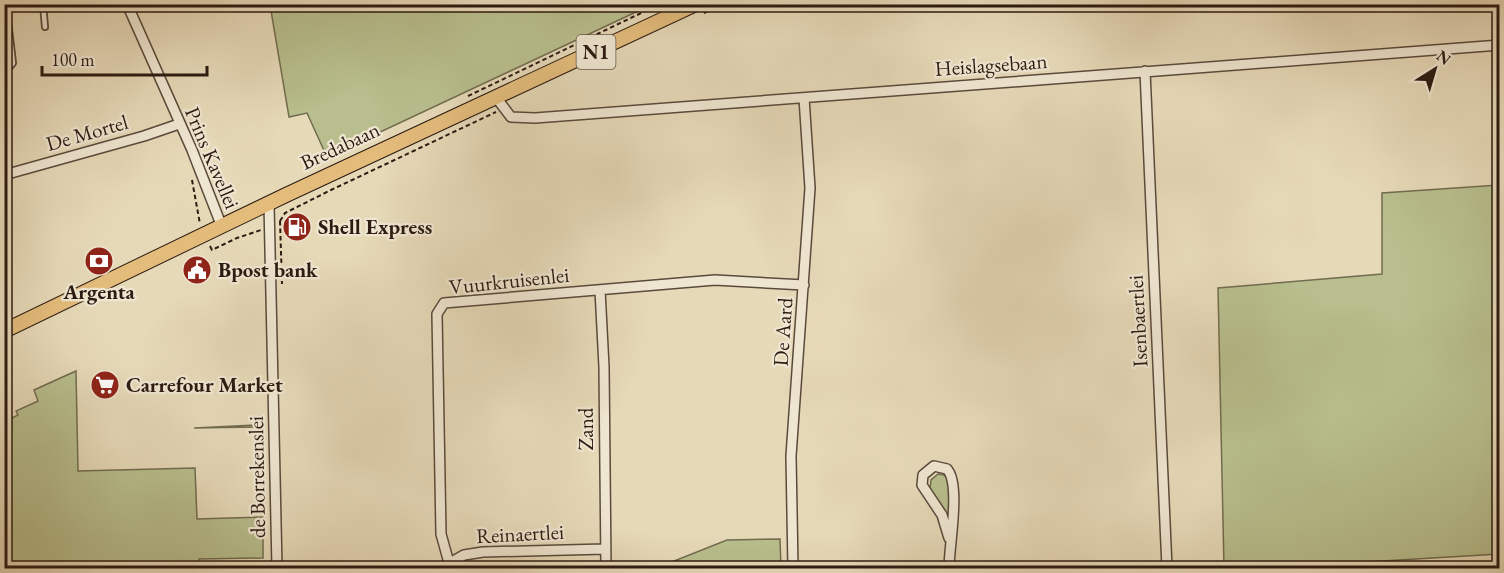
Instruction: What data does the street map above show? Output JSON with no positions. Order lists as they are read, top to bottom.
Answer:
{
  "streets": {
    "main road": ["N1", "Bredabaan"],
    "street": [
      "Heislagsebaan",
      "De Mortel",
      "Prins Kavellei",
      "Vuurkruisenlei",
      "Isenbaertlei",
      "De Aard",
      "Zand",
      "de Borrekenslei",
      "Reinaertlei"
    ]
  },
  "crossings": [
    ["Heislagsebaan", "Isenbaertlei"],
    ["Heislagsebaan", "De Aard"],
    ["De Mortel", "Prins Kavellei"],
    ["Bredabaan", "Prins Kavellei"],
    ["Bredabaan", "de Borrekenslei"],
    ["Vuurkruisenlei", "De Aard"],
    ["Vuurkruisenlei", "Zand"],
    ["Vuurkruisenlei", "Reinaertlei"],
    ["Zand", "Reinaertlei"]
  ],
  "places": {
    "fuel station": ["Shell Express"],
    "bank": ["Argenta"],
    "public building": ["Bpost bank"],
    "supermarket": ["Carrefour Market"]
  },
  "scale_bar": "100 m",
  "north": "top right"
}
